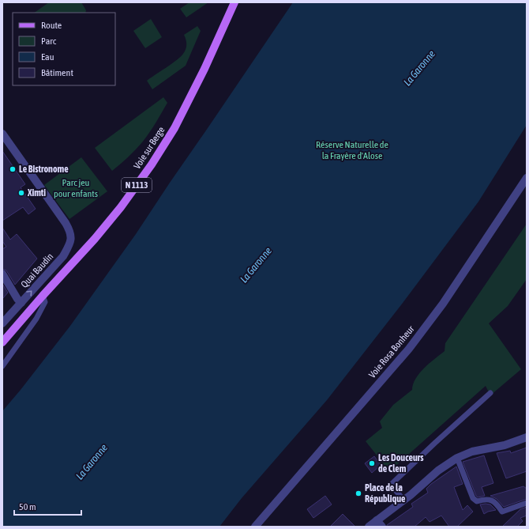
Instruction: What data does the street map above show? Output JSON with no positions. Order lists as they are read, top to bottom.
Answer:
{
  "streets": {
    "main road": ["Voie sur Berge", "N 1113"],
    "street": ["Quai Baudin", "Voie Rosa Bonheur"]
  },
  "one_way": ["Quai Baudin"],
  "water": ["La Garonne"],
  "parks": ["Réserve Naturelle de la Frayère d'Alose", "Parc jeu pour enfants"],
  "places": [
    "Le Bistronome",
    "Ximti",
    "Les Douceurs de Clem",
    "Place de la République"
  ],
  "legend": [
    "Route",
    "Parc",
    "Eau",
    "Bâtiment"
  ],
  "scale_bar": "50 m"
}
